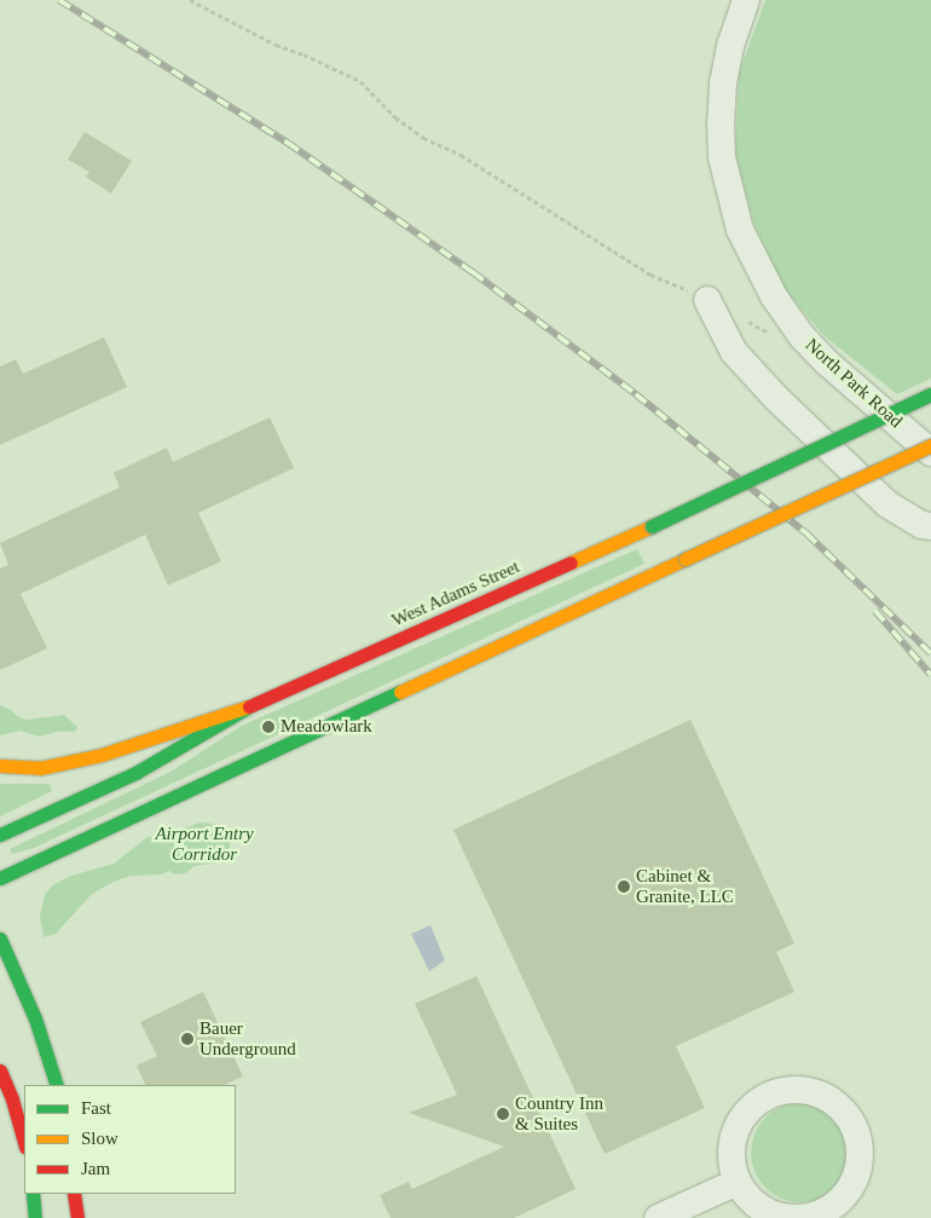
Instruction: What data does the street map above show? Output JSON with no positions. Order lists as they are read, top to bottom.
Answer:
{
  "streets": {
    "main road": ["West Adams Street"],
    "street": ["North Park Road"]
  },
  "parks": ["Airport Entry Corridor"],
  "places": [
    "Meadowlark",
    "Cabinet & Granite, LLC",
    "Bauer Underground",
    "Country Inn & Suites"
  ],
  "legend": ["Fast", "Slow", "Jam"]
}
